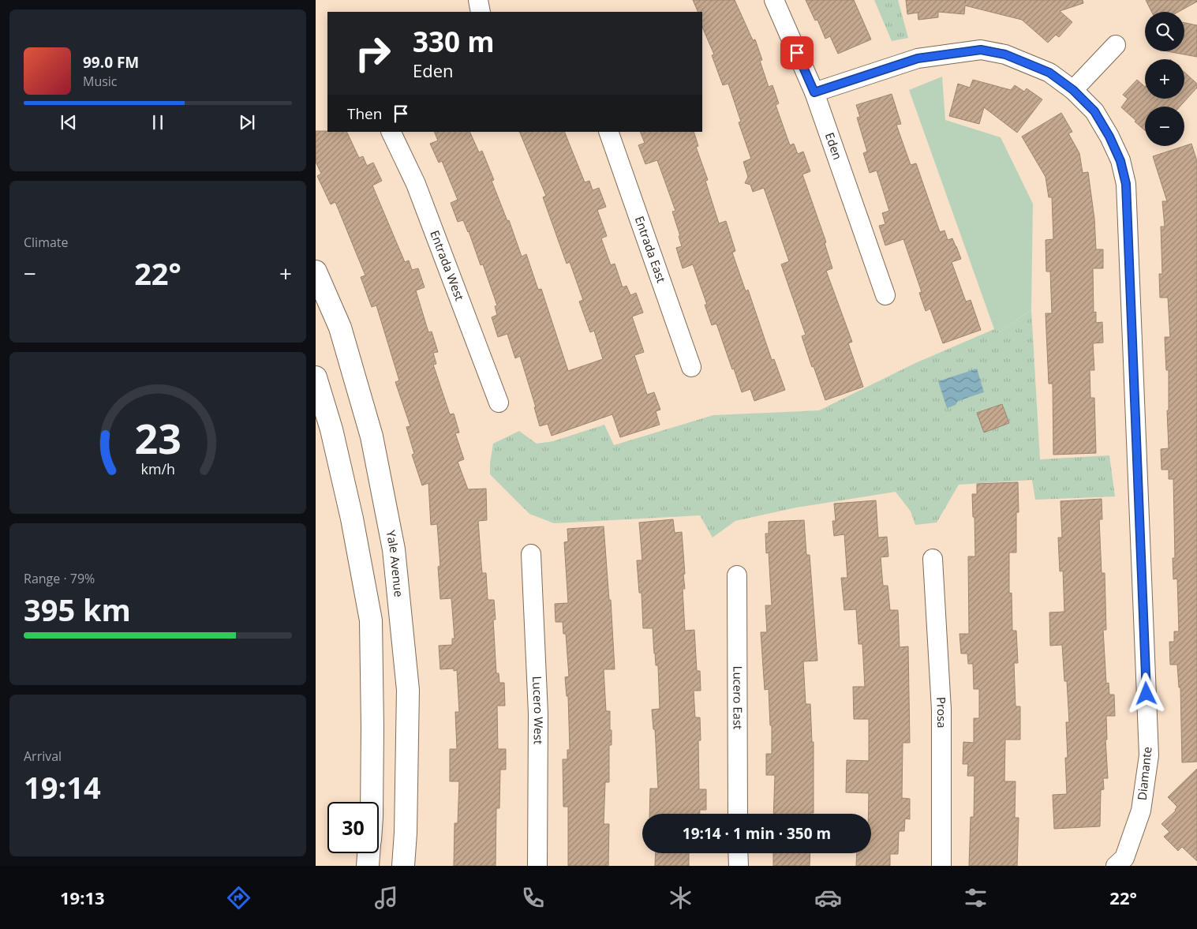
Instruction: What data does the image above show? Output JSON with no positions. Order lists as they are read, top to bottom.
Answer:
{
  "streets": {
    "main road": ["Yale Avenue"],
    "street": [
      "Eden",
      "Entrada East",
      "Entrada West",
      "Lucero East",
      "Lucero West",
      "Prosa",
      "Diamante"
    ]
  },
  "crossings": [
    ["Eden", "Diamante"]
  ],
  "page": {
    "map_buttons": ["+", "−"],
    "turn": ["330 m", "Eden"],
    "song": ["99.0 FM", "Music"],
    "then": "Then",
    "tile": [
      "Climate",
      ["Range · 79%", "395 km"],
      ["Arrival", "19:14"]
    ],
    "heat": ["−", "22°", "+"],
    "limit": "30",
    "trip": "19:14 · 1 min · 350 m",
    "tabs": ["19:13", "22°"],
    "gauge": ["23", "km/h"]
  }
}
